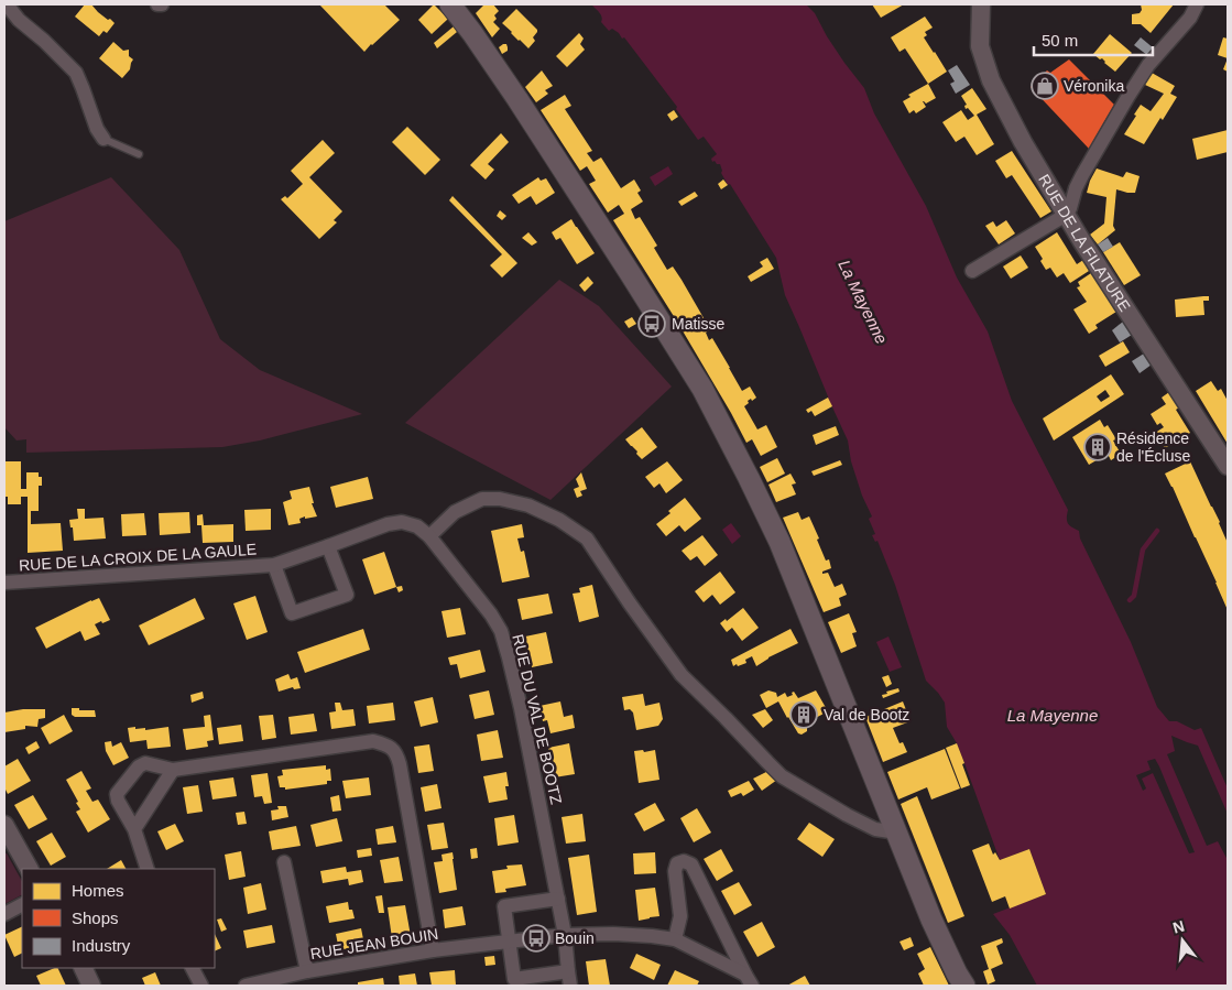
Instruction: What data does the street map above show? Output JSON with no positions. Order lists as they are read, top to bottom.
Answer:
{
  "streets": {
    "street": [
      "RUE DE LA FILATURE",
      "RUE DE LA CROIX DE LA GAULE",
      "RUE DU VAL DE BOOTZ",
      "RUE JEAN BOUIN"
    ]
  },
  "crossings": [
    ["RUE DE LA CROIX DE LA GAULE", "RUE DU VAL DE BOOTZ"],
    ["RUE DU VAL DE BOOTZ", "RUE JEAN BOUIN"]
  ],
  "water": ["La Mayenne"],
  "places": {
    "shop": ["Véronika"],
    "bus stop": ["Matisse", "Bouin"],
    "building": ["Résidence de l'Écluse", "Val de Bootz"]
  },
  "legend": ["Homes", "Shops", "Industry"],
  "scale_bar": "50 m",
  "north": "top"
}
